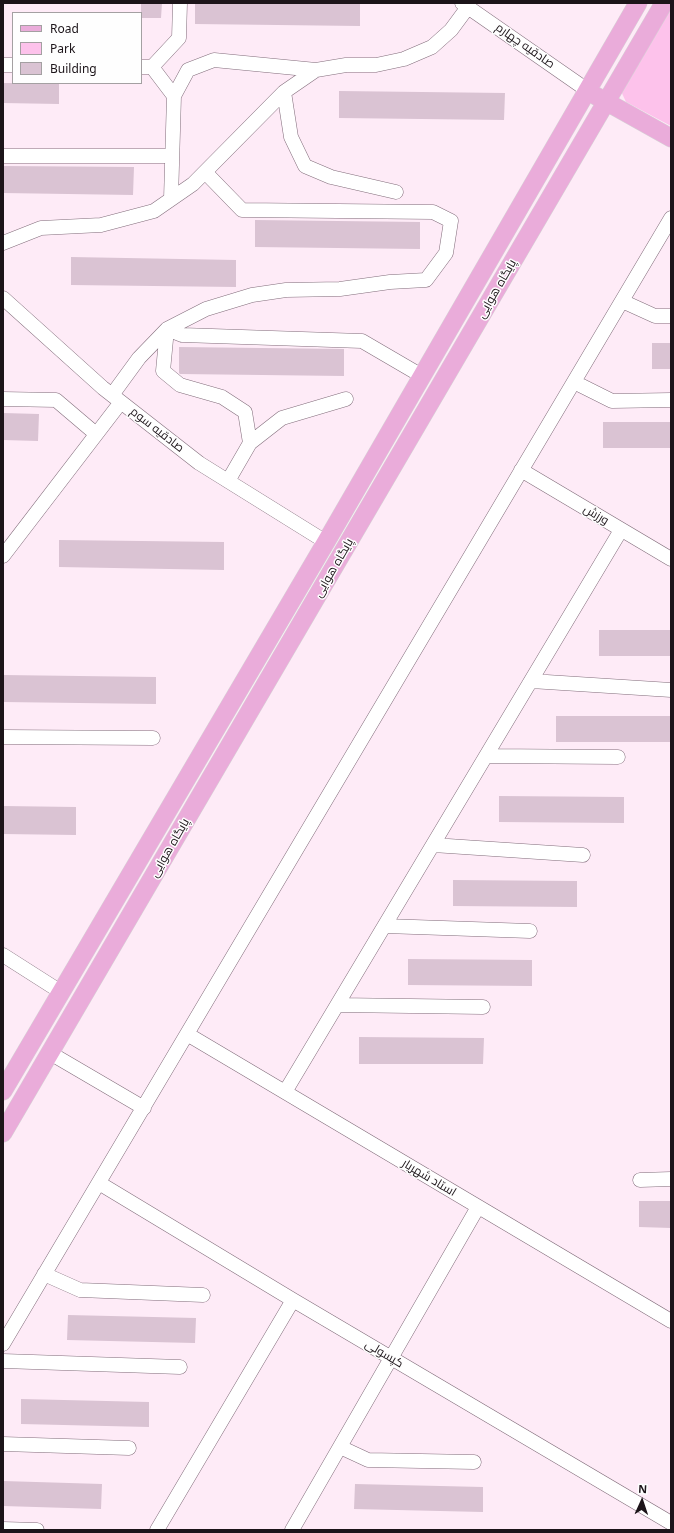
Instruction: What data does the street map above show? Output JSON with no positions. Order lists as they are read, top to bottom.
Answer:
{
  "streets": {
    "main road": ["پایگاه هوایی"],
    "street": [
      "صادقیه چهارم",
      "صادقیه سوم",
      "ورزش",
      "استاد شهریار",
      "کپسولی"
    ]
  },
  "crossings": [
    ["صادقیه چهارم", "پایگاه هوایی"],
    ["پایگاه هوایی", "صادقیه سوم"]
  ],
  "legend": ["Road", "Park", "Building"],
  "north": "top"
}
